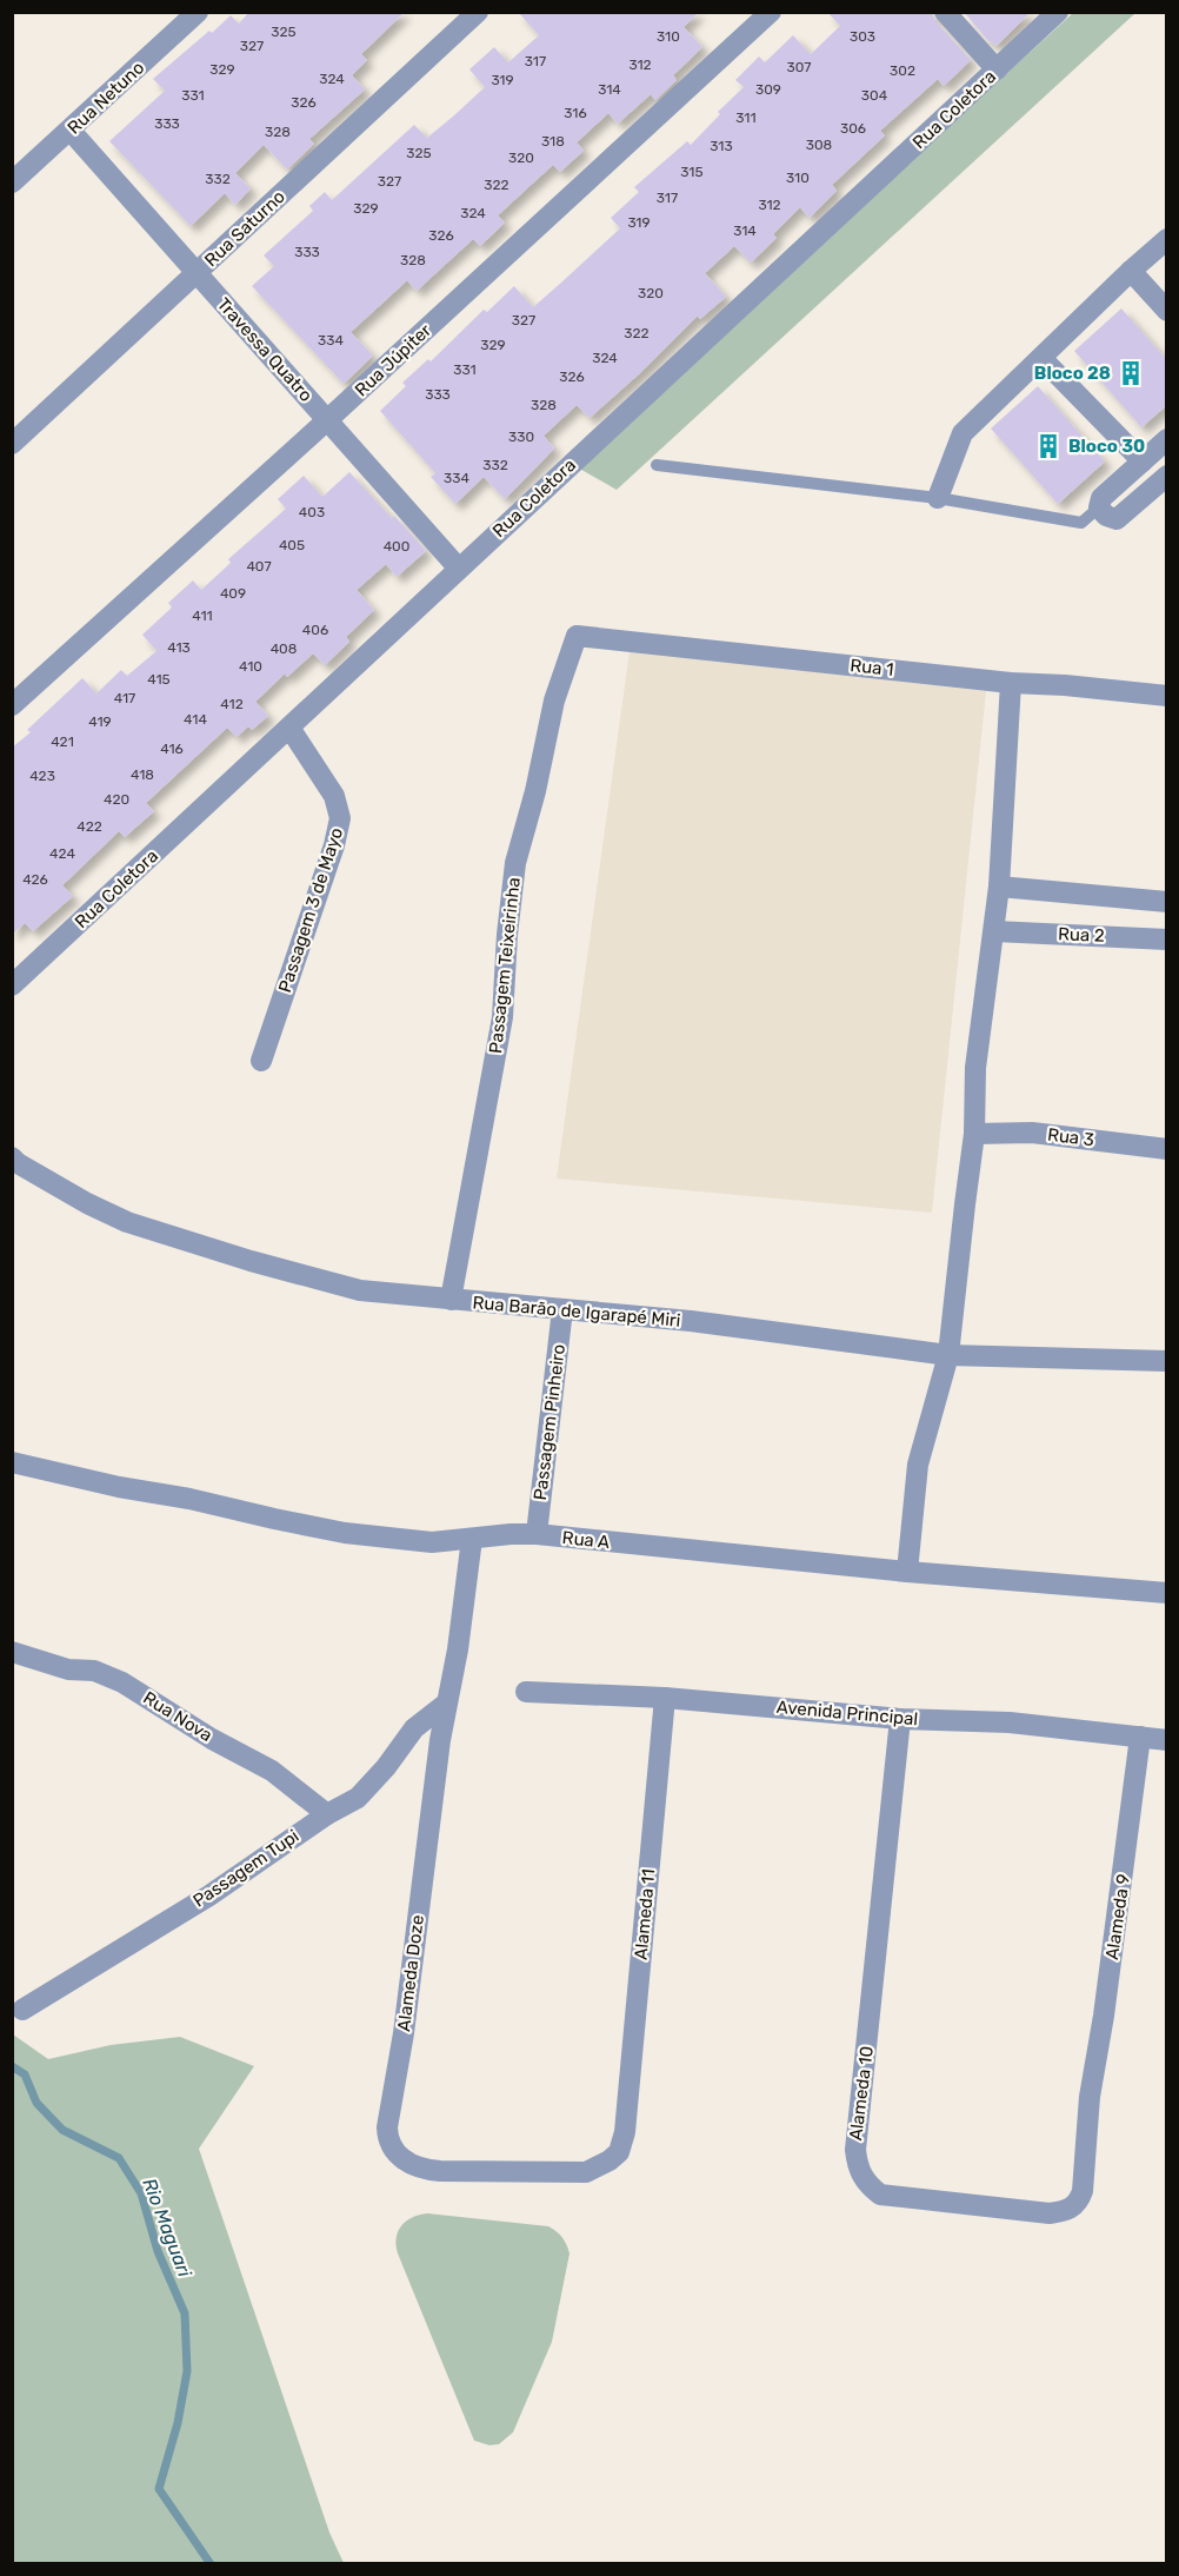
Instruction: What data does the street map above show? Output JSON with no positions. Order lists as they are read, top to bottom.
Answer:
{
  "streets": {
    "street": [
      "Rua Netuno",
      "Rua Coletora",
      "Rua Saturno",
      "Travessa Quatro",
      "Rua Júpiter",
      "Rua 1",
      "Passagem 3 de Mayo",
      "Rua 2",
      "Passagem Teixeirinha",
      "Rua 3",
      "Rua Barão de Igarapé Miri",
      "Passagem Pinheiro",
      "Rua A",
      "Avenida Principal",
      "Rua Nova",
      "Passagem Tupi",
      "Alameda 11",
      "Alameda 9",
      "Alameda Doze",
      "Alameda 10"
    ]
  },
  "crossings": [
    ["Rua Netuno", "Travessa Quatro"],
    ["Rua Coletora", "Travessa Quatro"],
    ["Rua Coletora", "Passagem 3 de Mayo"],
    ["Rua Saturno", "Travessa Quatro"],
    ["Travessa Quatro", "Rua Júpiter"],
    ["Rua 1", "Passagem Teixeirinha"],
    ["Passagem Teixeirinha", "Rua Barão de Igarapé Miri"],
    ["Rua Barão de Igarapé Miri", "Passagem Pinheiro"],
    ["Passagem Pinheiro", "Rua A"],
    ["Rua A", "Alameda Doze"],
    ["Avenida Principal", "Alameda 11"],
    ["Avenida Principal", "Alameda 9"],
    ["Avenida Principal", "Alameda 10"],
    ["Rua Nova", "Passagem Tupi"],
    ["Passagem Tupi", "Alameda Doze"],
    ["Alameda 11", "Alameda Doze"],
    ["Alameda 9", "Alameda 10"]
  ],
  "water": ["Rio Maguari"],
  "places": {
    "building": ["Bloco 28", "Bloco 30"]
  },
  "house_numbers": [
    "325",
    "310",
    "303",
    "327",
    "317",
    "312",
    "307",
    "329",
    "302",
    "324",
    "319",
    "314",
    "309",
    "331",
    "304",
    "326",
    "316",
    "311",
    "333",
    "306",
    "328",
    "318",
    "308",
    "313",
    "325",
    "320",
    "315",
    "310",
    "332",
    "327",
    "322",
    "317",
    "312",
    "329",
    "324",
    "319",
    "314",
    "326",
    "333",
    "328",
    "320",
    "327",
    "322",
    "334",
    "329",
    "324",
    "331",
    "326",
    "333",
    "328",
    "330",
    "332",
    "334",
    "403",
    "405",
    "400",
    "407",
    "409",
    "411",
    "406",
    "413",
    "408",
    "410",
    "415",
    "417",
    "412",
    "414",
    "419",
    "421",
    "416",
    "418",
    "423",
    "420",
    "422",
    "424",
    "426"
  ]
}
